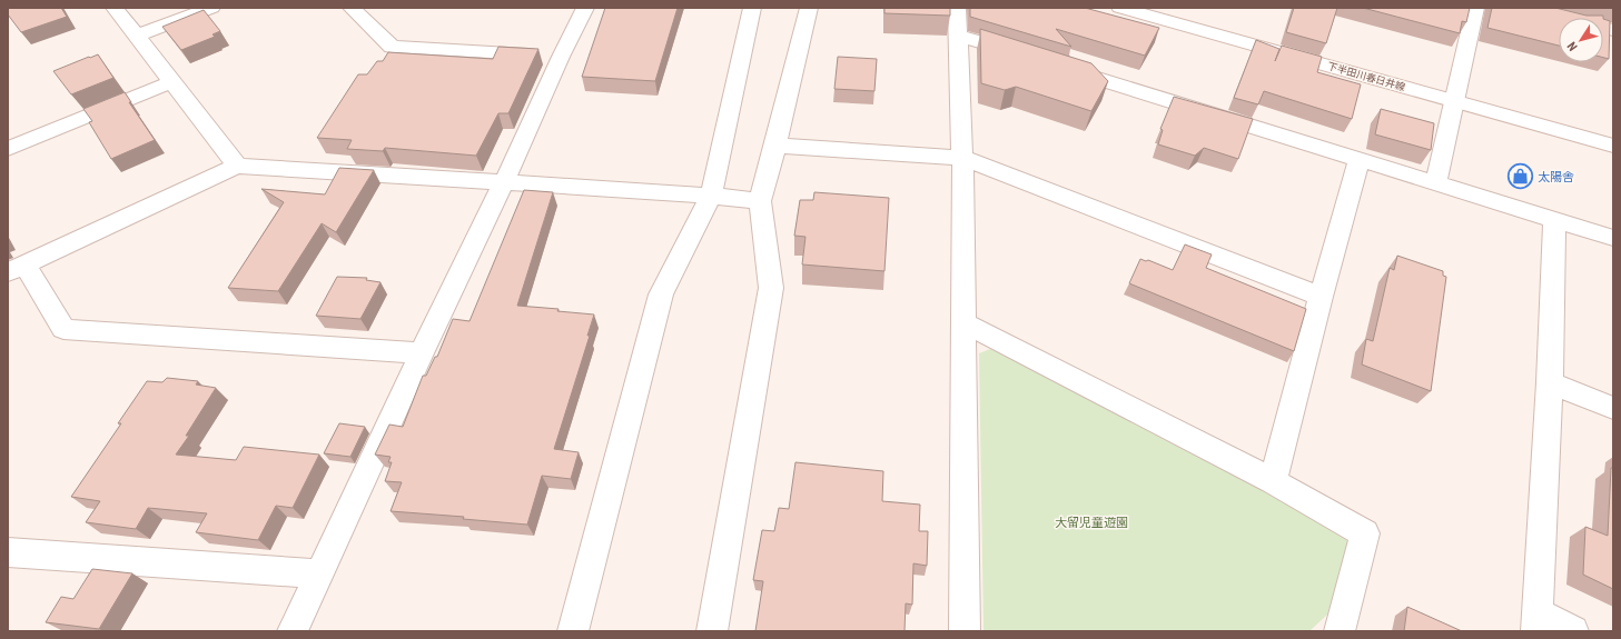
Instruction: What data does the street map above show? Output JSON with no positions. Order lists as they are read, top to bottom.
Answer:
{
  "streets": {
    "street": ["下半田川春日井線"]
  },
  "parks": ["大留児童遊園"],
  "places": {
    "shop": ["太陽舎"]
  },
  "north": "bottom left"
}
